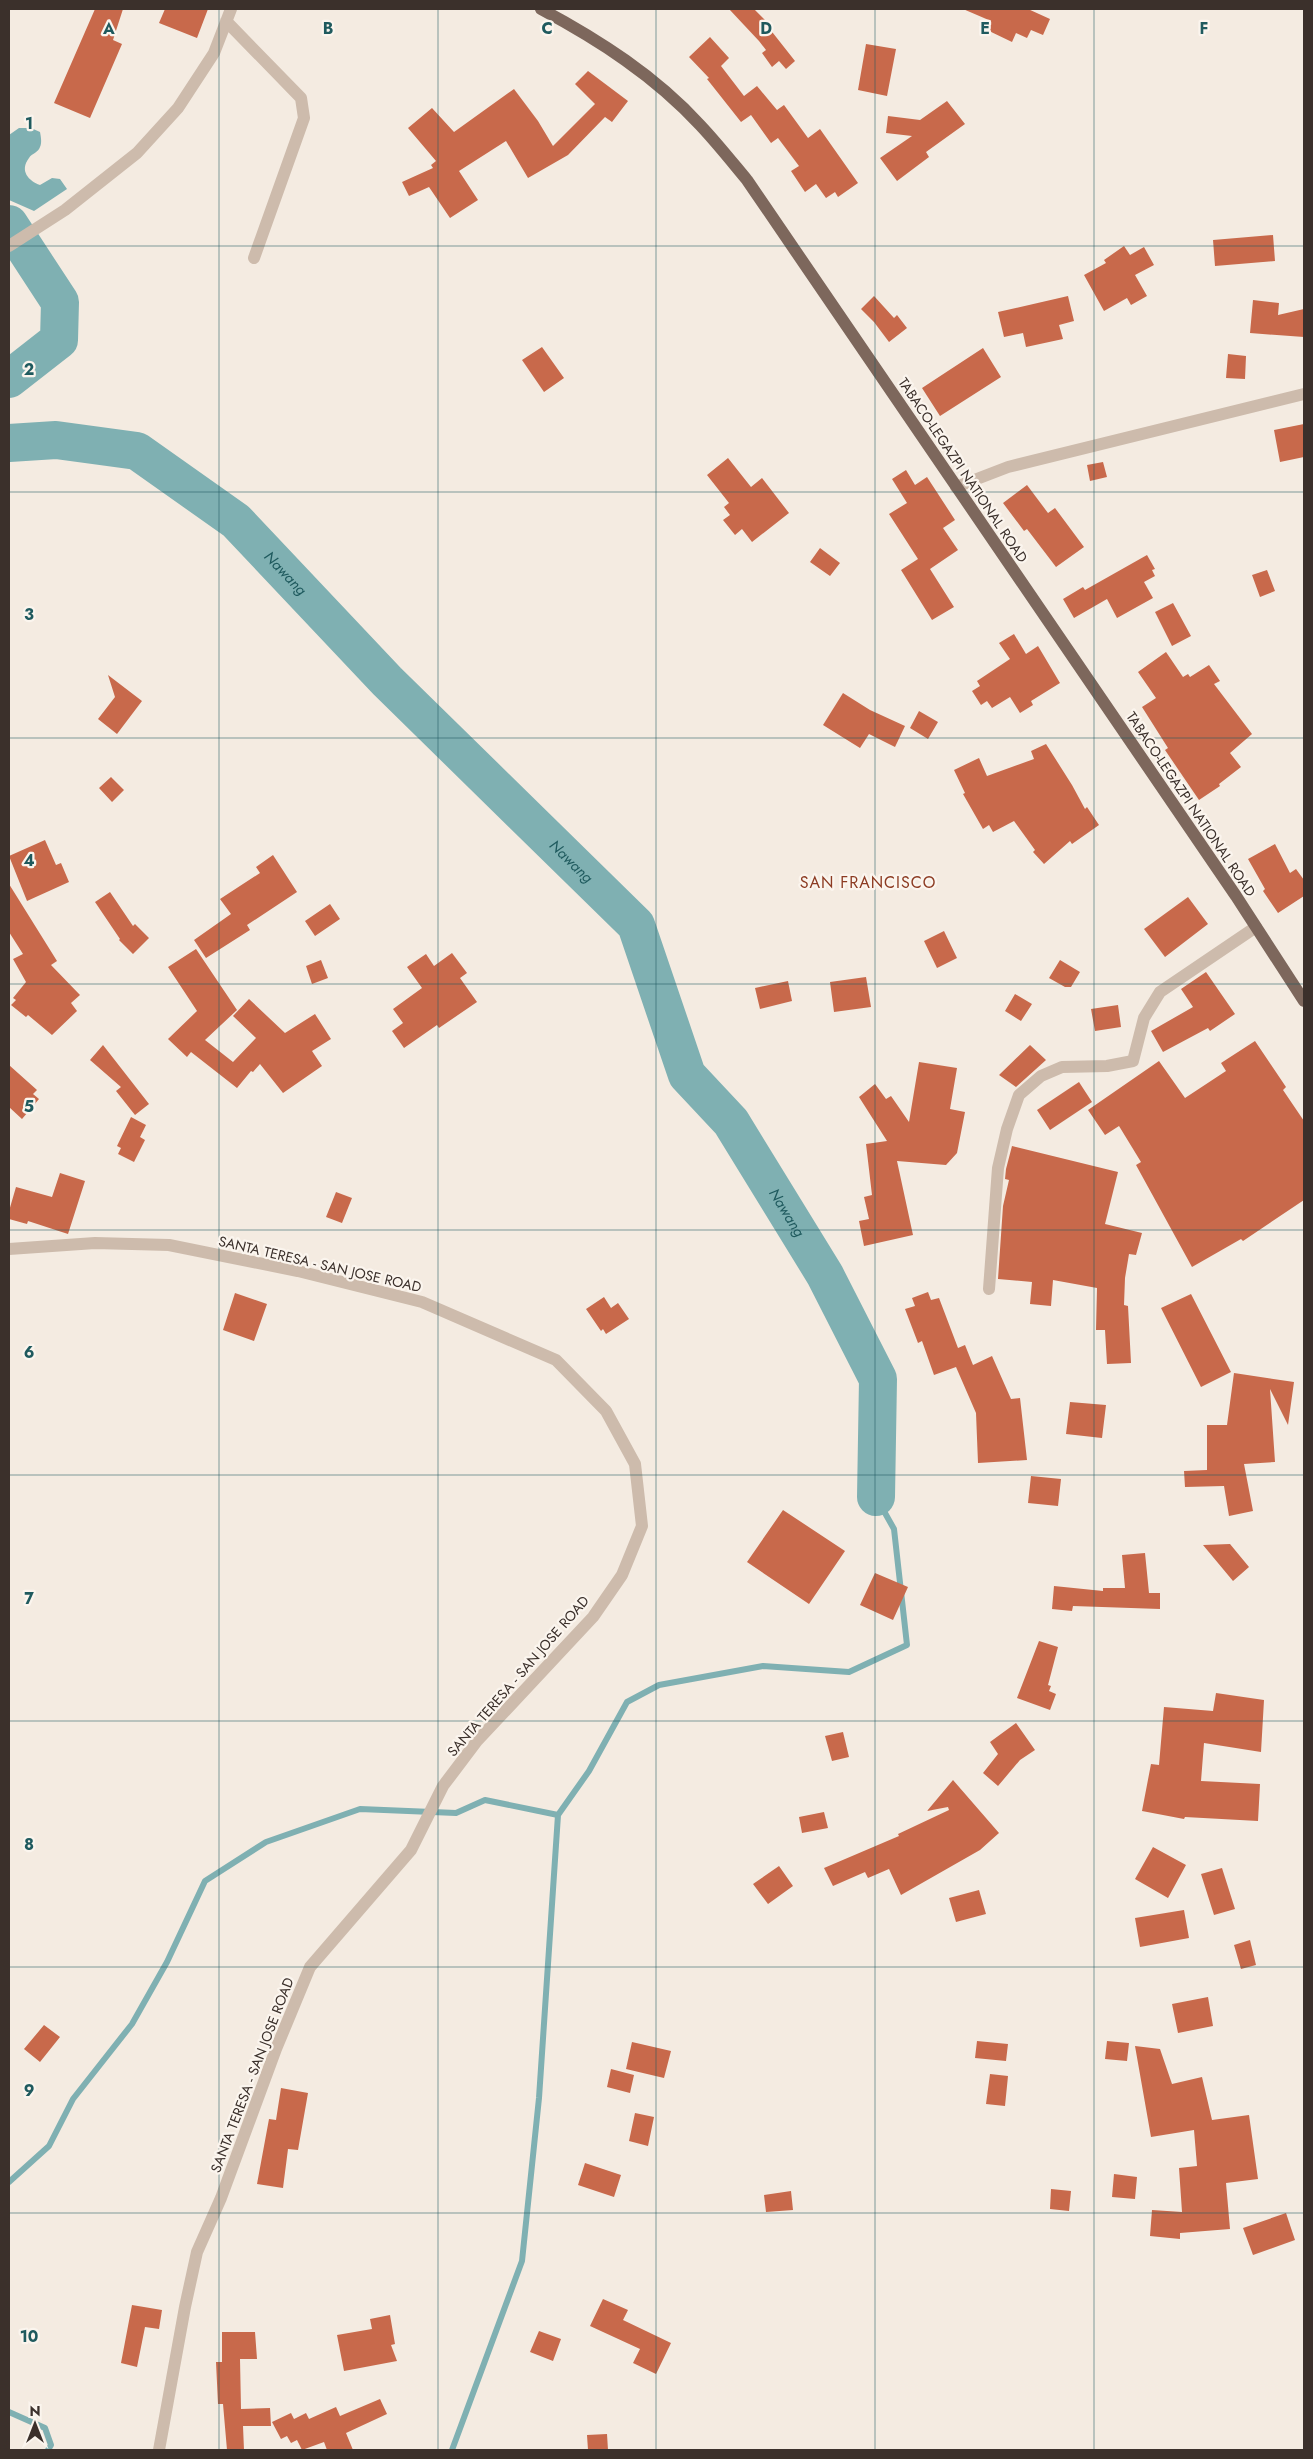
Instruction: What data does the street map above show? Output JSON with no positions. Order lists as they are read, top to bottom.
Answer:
{
  "streets": {
    "main road": ["TABACO-LEGAZPI NATIONAL ROAD"],
    "street": ["SANTA TERESA - SAN JOSE ROAD"]
  },
  "districts": ["SAN FRANCISCO"],
  "water": ["Nawang"],
  "north": "top",
  "grid": {
    "columns": [
      "A",
      "B",
      "C",
      "D",
      "E",
      "F"
    ],
    "rows": [
      "1",
      "2",
      "3",
      "4",
      "5",
      "6",
      "7",
      "8",
      "9",
      "10"
    ]
  }
}
